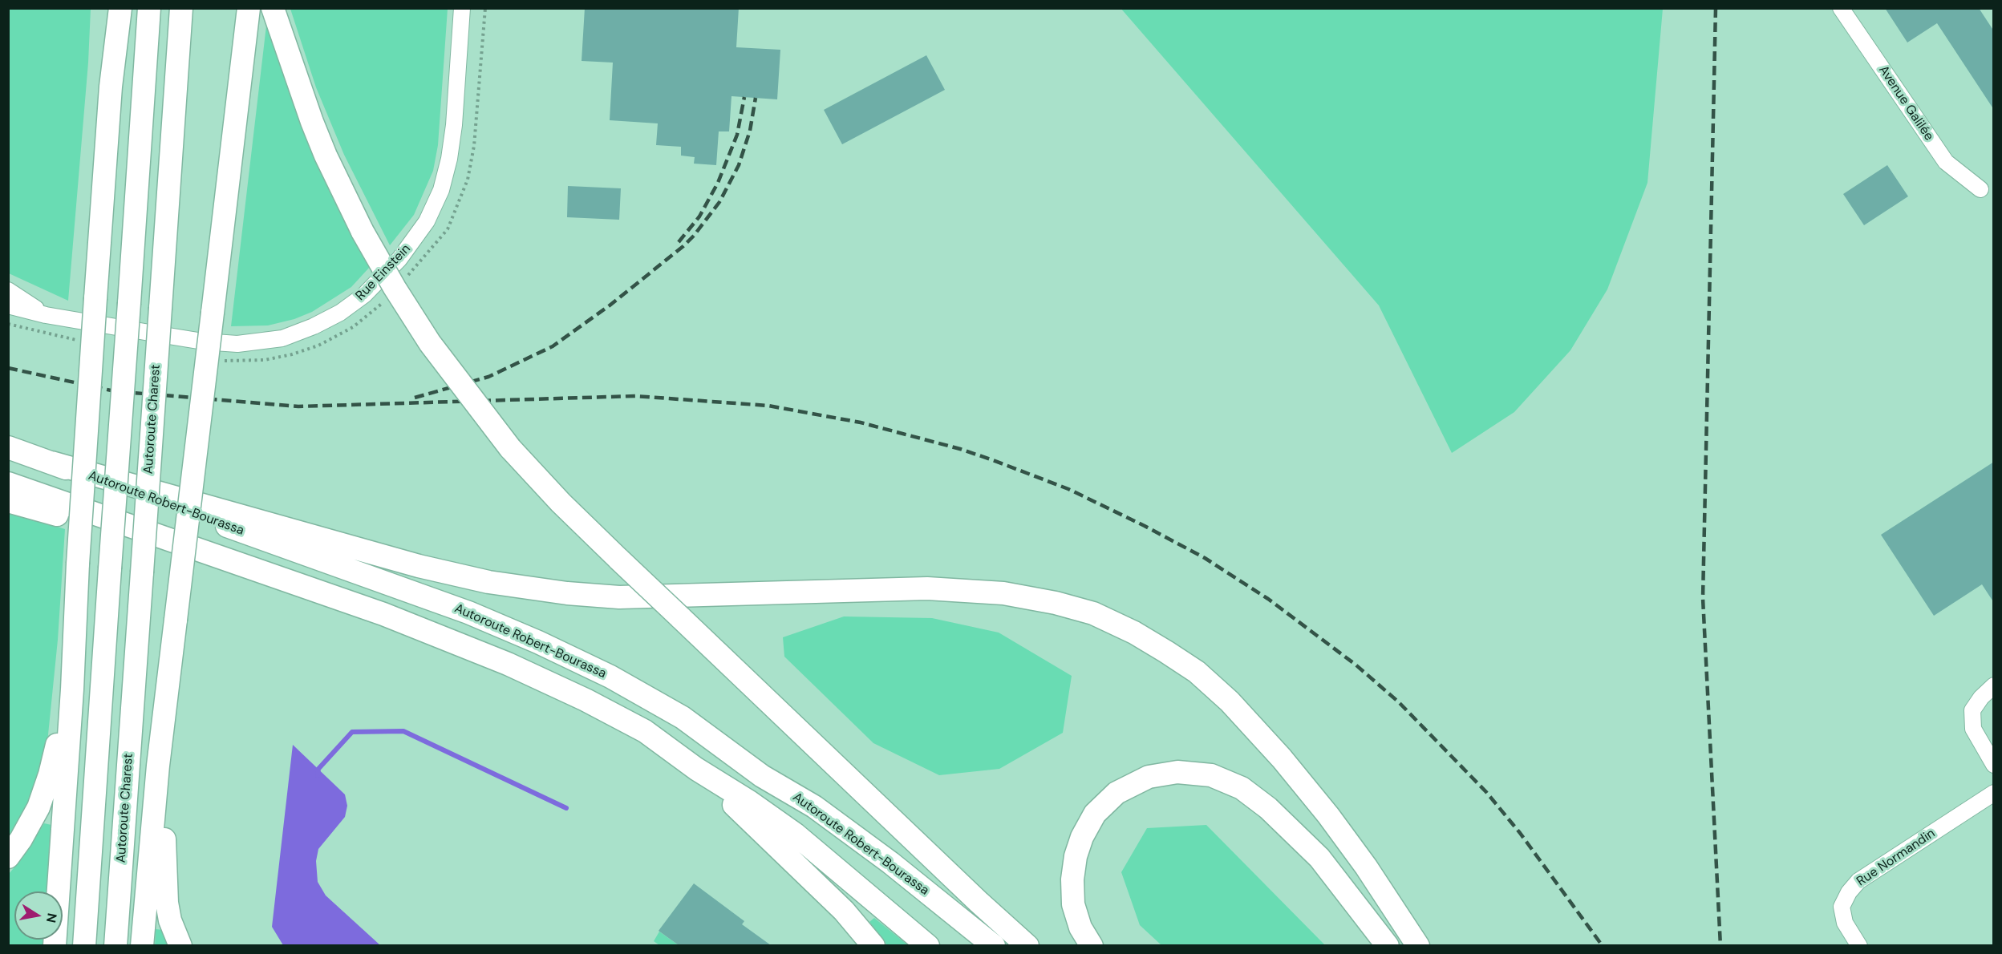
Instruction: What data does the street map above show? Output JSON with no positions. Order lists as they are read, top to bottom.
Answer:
{
  "streets": {
    "highway": ["Autoroute Charest", "Autoroute Robert-Bourassa"],
    "street": ["Avenue Galilée", "Rue Einstein", "Rue Normandin"]
  },
  "north": "right"
}
